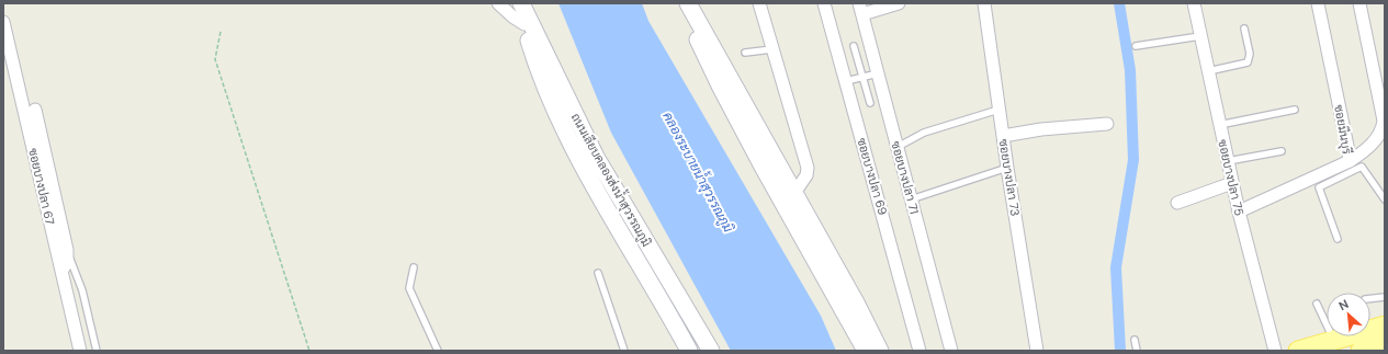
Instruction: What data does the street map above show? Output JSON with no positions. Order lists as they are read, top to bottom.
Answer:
{
  "streets": {
    "main road": ["ถนนเลียบคลองส่งน้ำสุวรรณภูมิ"],
    "street": [
      "ซอยมีนบุรี",
      "ซอยบางปลา 69",
      "ซอยบางปลา 71",
      "ซอยบางปลา 73",
      "ซอยบางปลา 75",
      "ซอยบางปลา 67"
    ]
  },
  "crossings": [
    ["ซอยมีนบุรี", "ซอยบางปลา 75"]
  ],
  "water": ["คลองระบายน้ำสุวรรณภูมิ"],
  "north": "top left"
}
